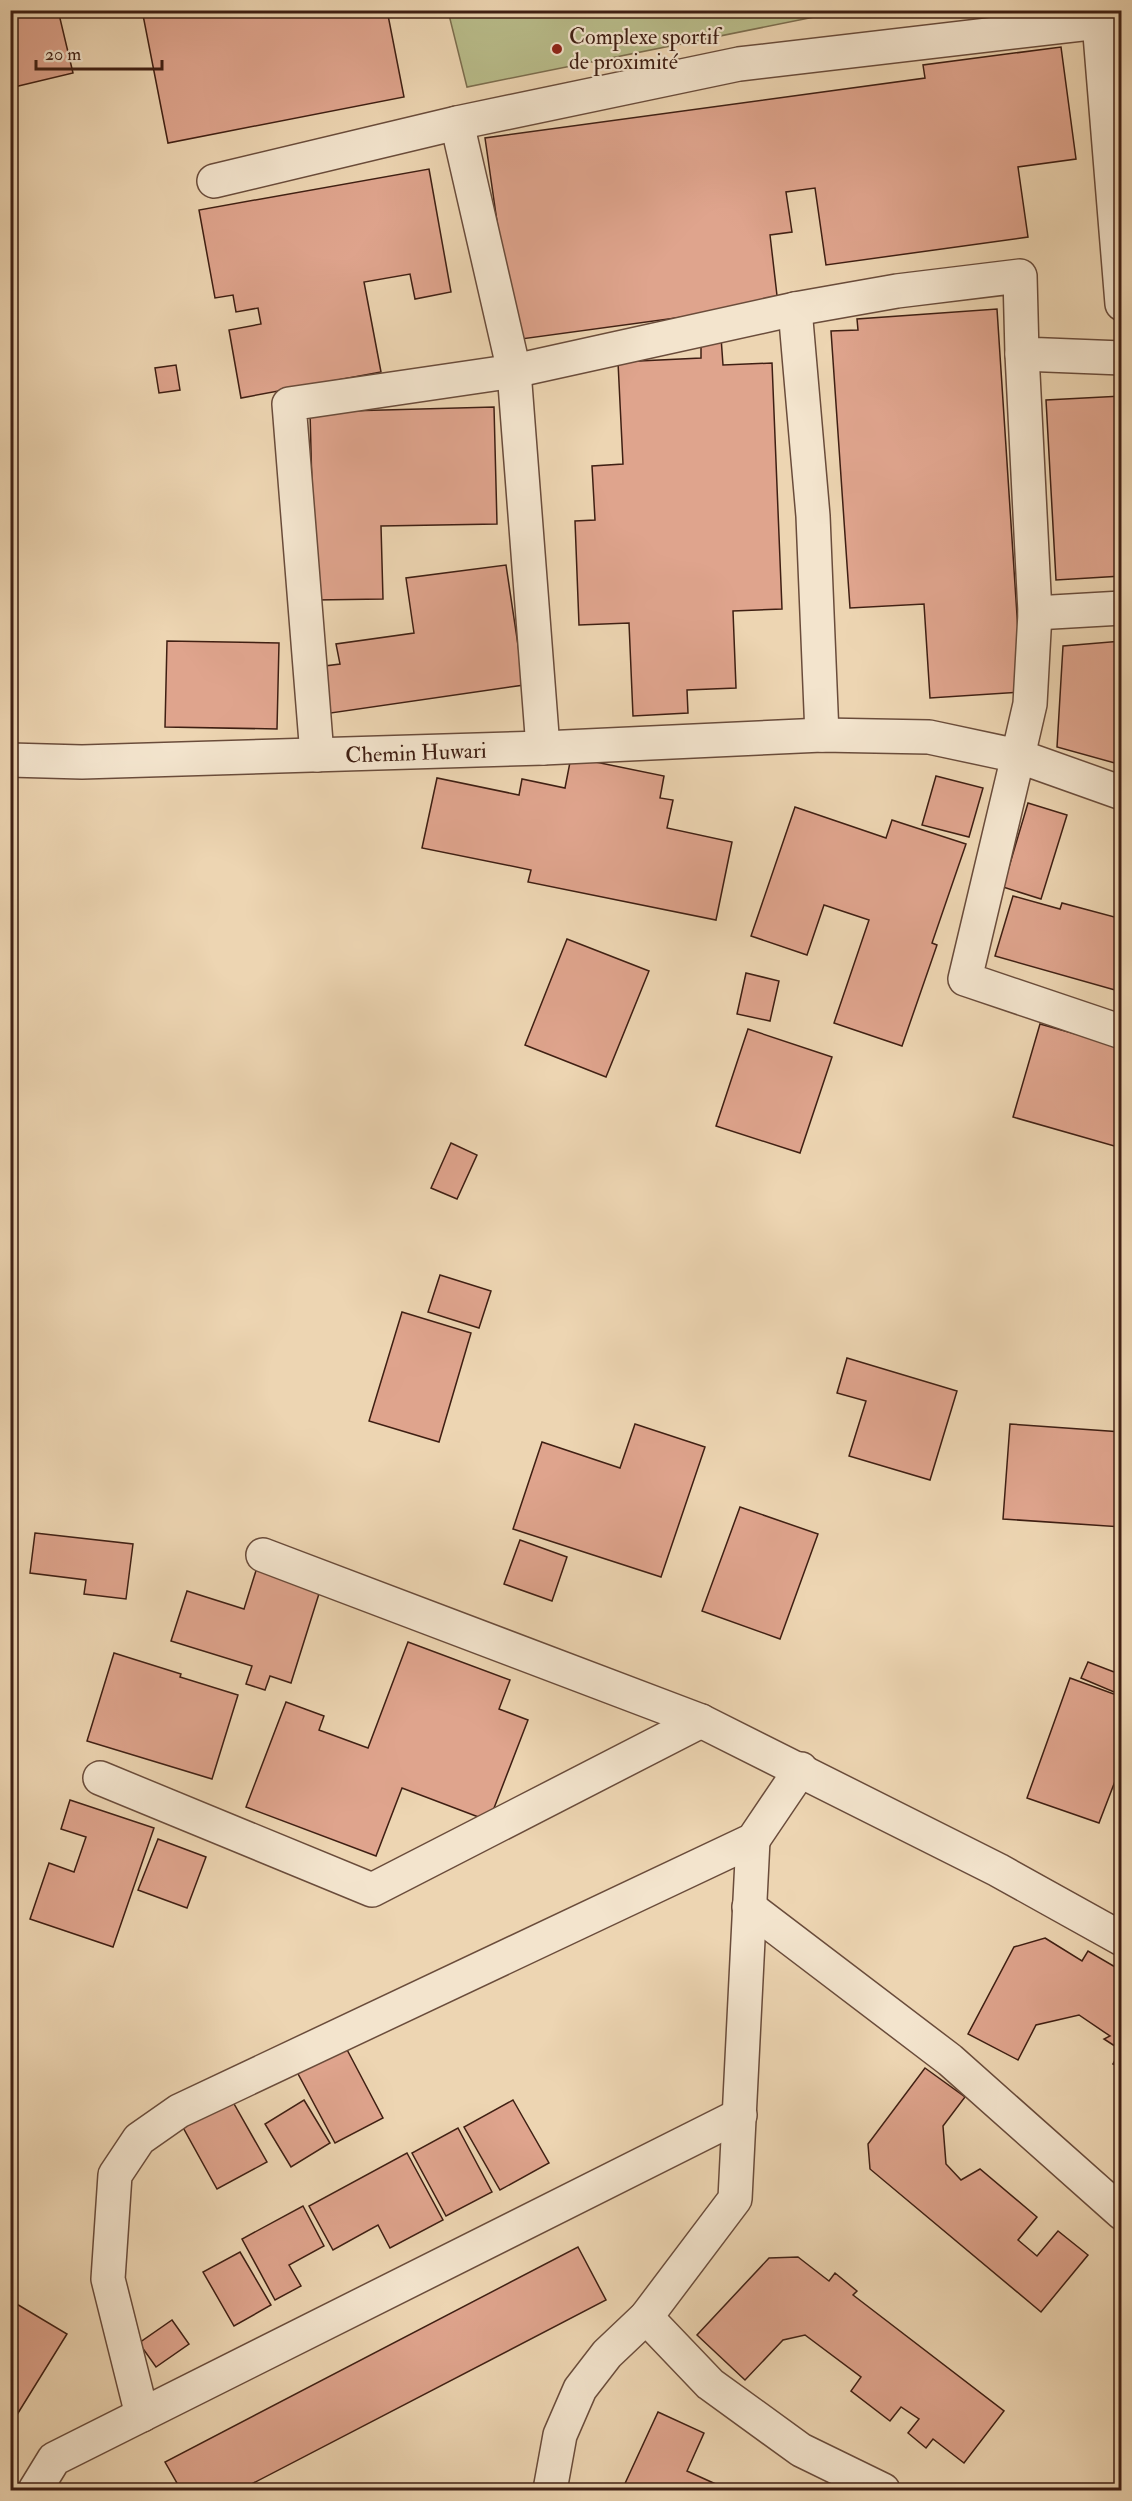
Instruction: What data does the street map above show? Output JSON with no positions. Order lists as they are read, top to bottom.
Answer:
{
  "streets": {
    "street": ["Chemin Huwari"]
  },
  "places": ["Complexe sportif de proximité"],
  "scale_bar": "20 m"
}
